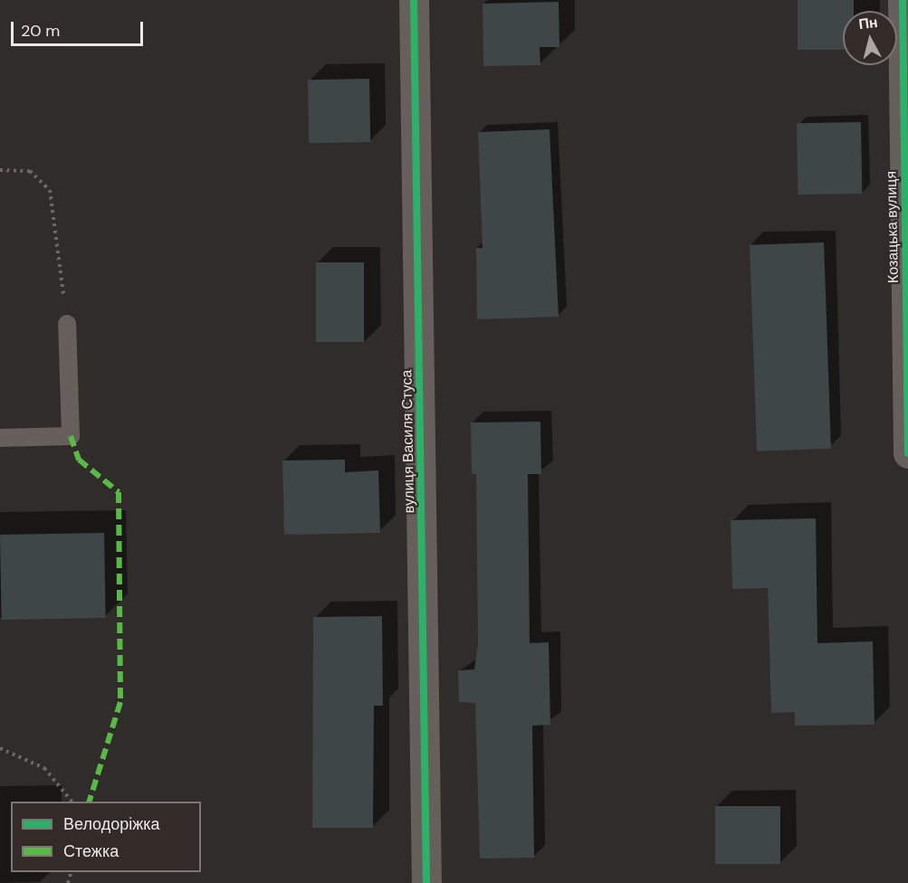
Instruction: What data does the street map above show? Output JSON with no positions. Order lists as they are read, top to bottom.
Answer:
{
  "streets": {
    "street": ["Козацька вулиця", "вулиця Василя Стуса"]
  },
  "legend": ["Велодоріжка", "Стежка"],
  "scale_bar": "20 m",
  "north": "top"
}
